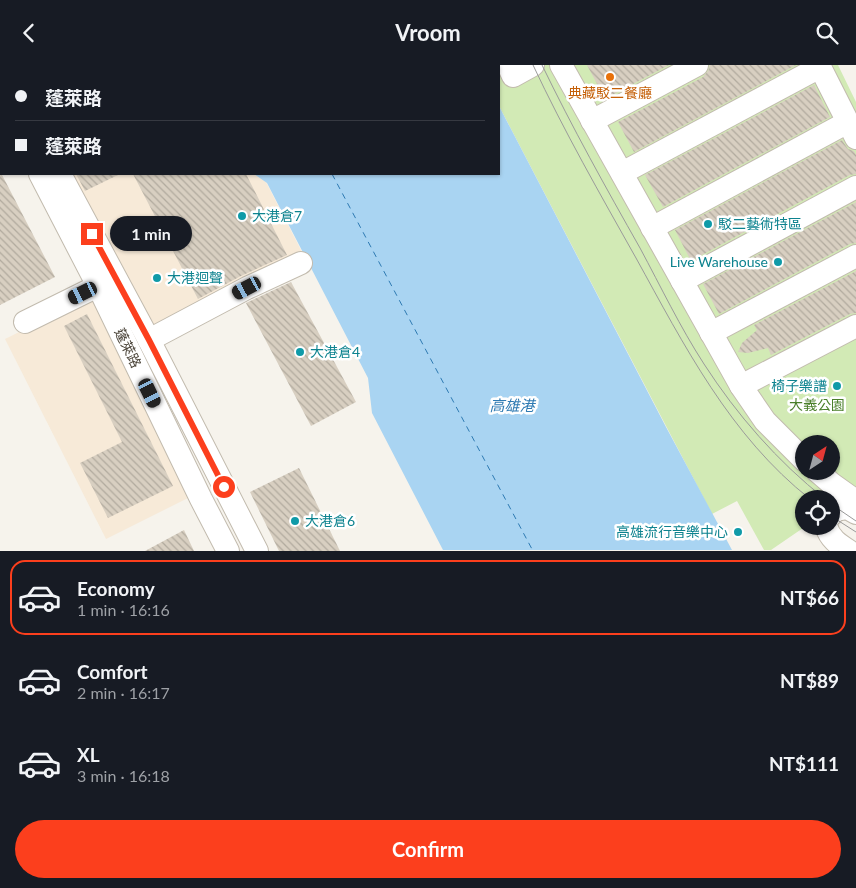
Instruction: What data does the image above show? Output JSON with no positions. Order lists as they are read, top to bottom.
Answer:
{
  "streets": {
    "street": ["蓬萊路"]
  },
  "water": ["高雄港"],
  "parks": ["大義公園"],
  "places": [
    "典藏駁二餐廳",
    "大港倉7",
    "駁二藝術特區",
    "Live Warehouse",
    "大港迴聲",
    "大港倉4",
    "椅子樂譜",
    "大港倉6",
    "高雄流行音樂中心"
  ],
  "north": "top right",
  "page": {
    "header": "Vroom",
    "banner": ["蓬萊路", "蓬萊路"],
    "bubble": "1 min",
    "list": [
      {
        "name": "Economy",
        "note": "1 min · 16:16",
        "value": "NT$66"
      },
      {
        "name": "Comfort",
        "note": "2 min · 16:17",
        "value": "NT$89"
      },
      {
        "name": "XL",
        "note": "3 min · 16:18",
        "value": "NT$111"
      }
    ],
    "buttons": "Confirm"
  }
}
